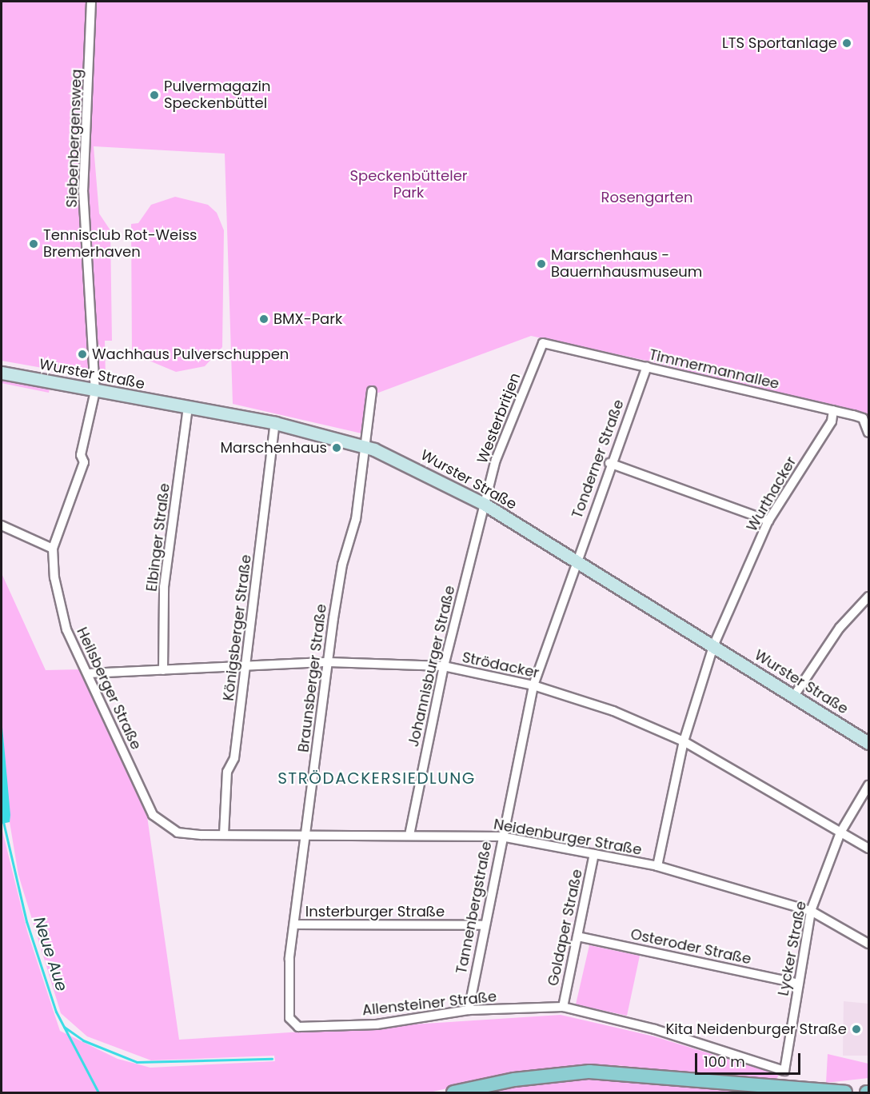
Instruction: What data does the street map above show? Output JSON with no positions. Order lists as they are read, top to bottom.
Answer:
{
  "streets": {
    "street": [
      "Siebenbergensweg",
      "Timmermannallee",
      "Wurster Straße",
      "Westerbritjen",
      "Tonderner Straße",
      "Wurthacker",
      "Elbinger Straße",
      "Königsberger Straße",
      "Strödacker",
      "Johannisburger Straße",
      "Braunsberger Straße",
      "Heilsberger Straße",
      "Neidenburger Straße",
      "Tannenbergstraße",
      "Insterburger Straße",
      "Goldaper Straße",
      "Osteroder Straße",
      "Lycker Straße",
      "Allensteiner Straße"
    ]
  },
  "crossings": [
    ["Siebenbergensweg", "Wurster Straße"],
    ["Siebenbergensweg", "Heilsberger Straße"],
    ["Timmermannallee", "Westerbritjen"],
    ["Timmermannallee", "Tonderner Straße"],
    ["Timmermannallee", "Wurthacker"],
    ["Wurster Straße", "Westerbritjen"],
    ["Wurster Straße", "Tonderner Straße"],
    ["Wurster Straße", "Wurthacker"],
    ["Wurster Straße", "Elbinger Straße"],
    ["Wurster Straße", "Königsberger Straße"],
    ["Wurster Straße", "Johannisburger Straße"],
    ["Wurster Straße", "Braunsberger Straße"],
    ["Wurster Straße", "Heilsberger Straße"],
    ["Wurster Straße", "Tannenbergstraße"],
    ["Westerbritjen", "Johannisburger Straße"],
    ["Tonderner Straße", "Tannenbergstraße"],
    ["Wurthacker", "Strödacker"],
    ["Wurthacker", "Neidenburger Straße"],
    ["Elbinger Straße", "Strödacker"],
    ["Königsberger Straße", "Strödacker"],
    ["Königsberger Straße", "Neidenburger Straße"],
    ["Strödacker", "Johannisburger Straße"],
    ["Strödacker", "Braunsberger Straße"],
    ["Strödacker", "Heilsberger Straße"],
    ["Strödacker", "Tannenbergstraße"],
    ["Strödacker", "Lycker Straße"],
    ["Johannisburger Straße", "Neidenburger Straße"],
    ["Braunsberger Straße", "Neidenburger Straße"],
    ["Braunsberger Straße", "Insterburger Straße"],
    ["Braunsberger Straße", "Allensteiner Straße"],
    ["Heilsberger Straße", "Neidenburger Straße"],
    ["Neidenburger Straße", "Tannenbergstraße"],
    ["Neidenburger Straße", "Goldaper Straße"],
    ["Neidenburger Straße", "Lycker Straße"],
    ["Tannenbergstraße", "Insterburger Straße"],
    ["Tannenbergstraße", "Allensteiner Straße"],
    ["Goldaper Straße", "Osteroder Straße"],
    ["Goldaper Straße", "Allensteiner Straße"],
    ["Osteroder Straße", "Lycker Straße"],
    ["Lycker Straße", "Allensteiner Straße"]
  ],
  "districts": ["STRÖDACKERSIEDLUNG"],
  "water": ["Neue Aue"],
  "parks": ["Speckenbütteler Park", "Rosengarten"],
  "places": [
    "LTS Sportanlage",
    "Pulvermagazin Speckenbüttel",
    "Tennisclub Rot-Weiss Bremerhaven",
    "Marschenhaus - Bauernhausmuseum",
    "BMX-Park",
    "Wachhaus Pulverschuppen",
    "Marschenhaus",
    "Kita Neidenburger Straße"
  ],
  "scale_bar": "100 m"
}
